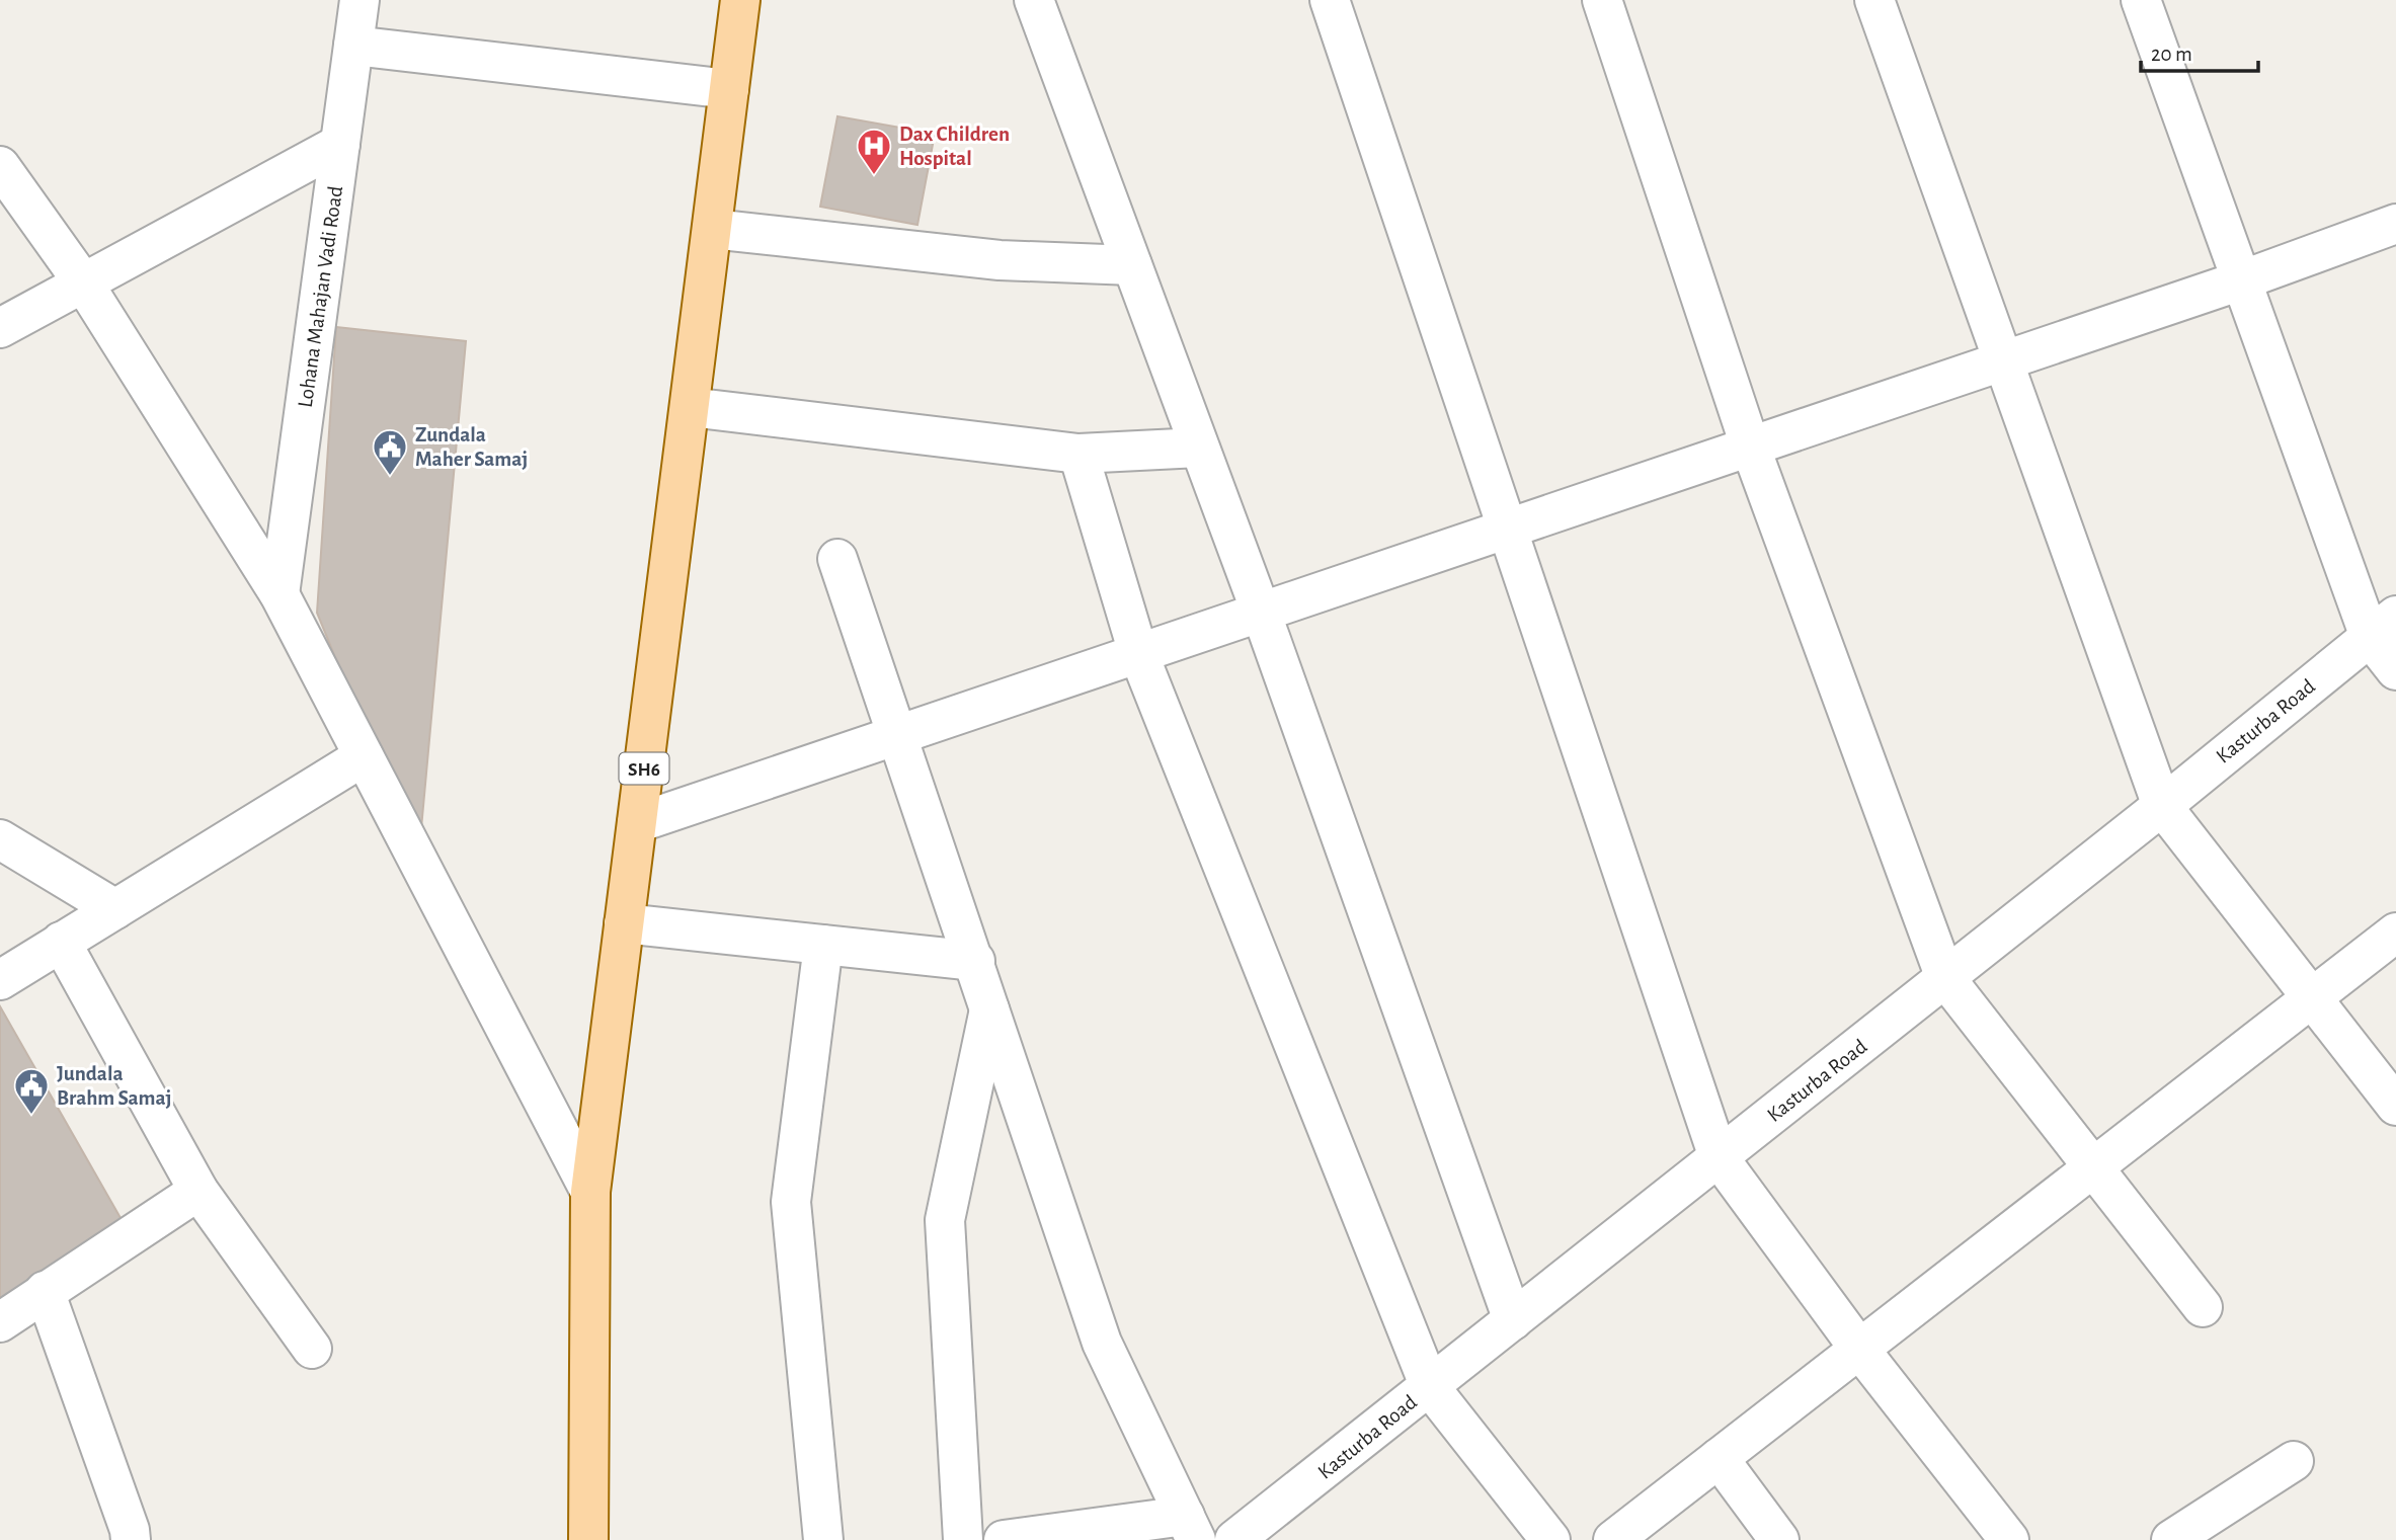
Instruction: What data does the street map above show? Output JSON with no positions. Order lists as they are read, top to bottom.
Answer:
{
  "streets": {
    "main road": ["SH6"],
    "street": ["Lohana Mahajan Vadi Road", "Kasturba Road"]
  },
  "places": {
    "hospital": ["Dax Children Hospital"],
    "public building": ["Zundala Maher Samaj", "Jundala Brahm Samaj"]
  },
  "scale_bar": "20 m"
}
